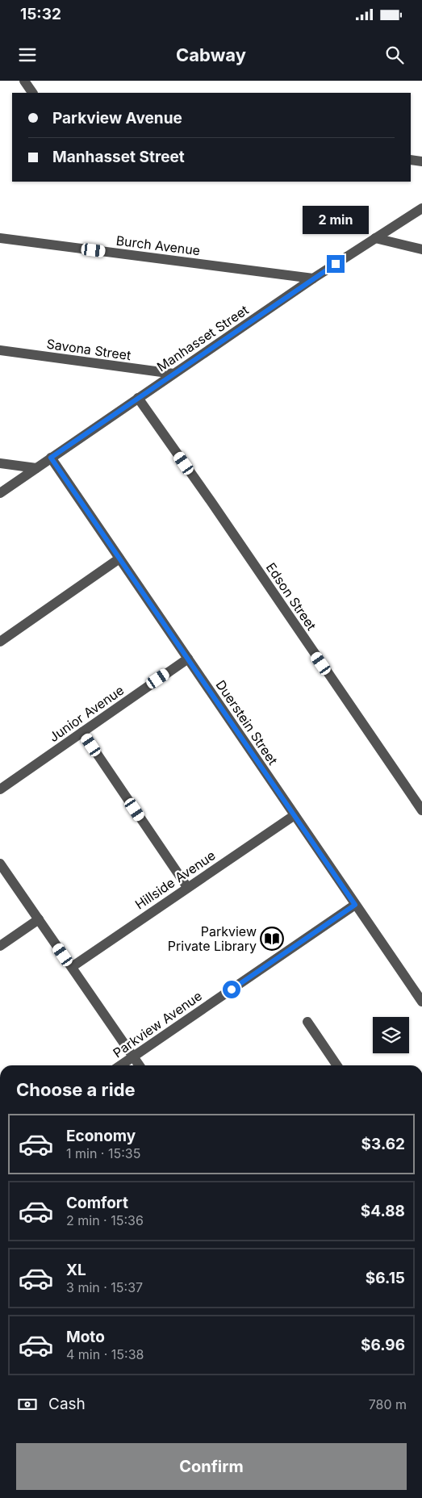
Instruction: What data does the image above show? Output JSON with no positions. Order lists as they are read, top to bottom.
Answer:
{
  "streets": {
    "street": [
      "Burch Avenue",
      "Manhasset Street",
      "Savona Street",
      "Edson Street",
      "Junior Avenue",
      "Duerstein Street",
      "Hillside Avenue",
      "Parkview Avenue"
    ]
  },
  "crossings": [
    ["Burch Avenue", "Manhasset Street"],
    ["Manhasset Street", "Savona Street"],
    ["Manhasset Street", "Edson Street"],
    ["Manhasset Street", "Duerstein Street"],
    ["Junior Avenue", "Duerstein Street"],
    ["Duerstein Street", "Hillside Avenue"],
    ["Duerstein Street", "Parkview Avenue"]
  ],
  "places": {
    "library": ["Parkview Private Library"]
  },
  "page": {
    "status": "15:32",
    "header": "Cabway",
    "banner": ["Parkview Avenue", "Manhasset Street"],
    "bubble": "2 min",
    "heading": "Choose a ride",
    "list": [
      {
        "name": "Economy",
        "note": "1 min · 15:35",
        "value": "$3.62"
      },
      {
        "name": "Comfort",
        "note": "2 min · 15:36",
        "value": "$4.88"
      },
      {
        "name": "XL",
        "note": "3 min · 15:37",
        "value": "$6.15"
      },
      {
        "name": "Moto",
        "note": "4 min · 15:38",
        "value": "$6.96"
      }
    ],
    "pay": ["Cash", "780 m"],
    "buttons": "Confirm"
  }
}
